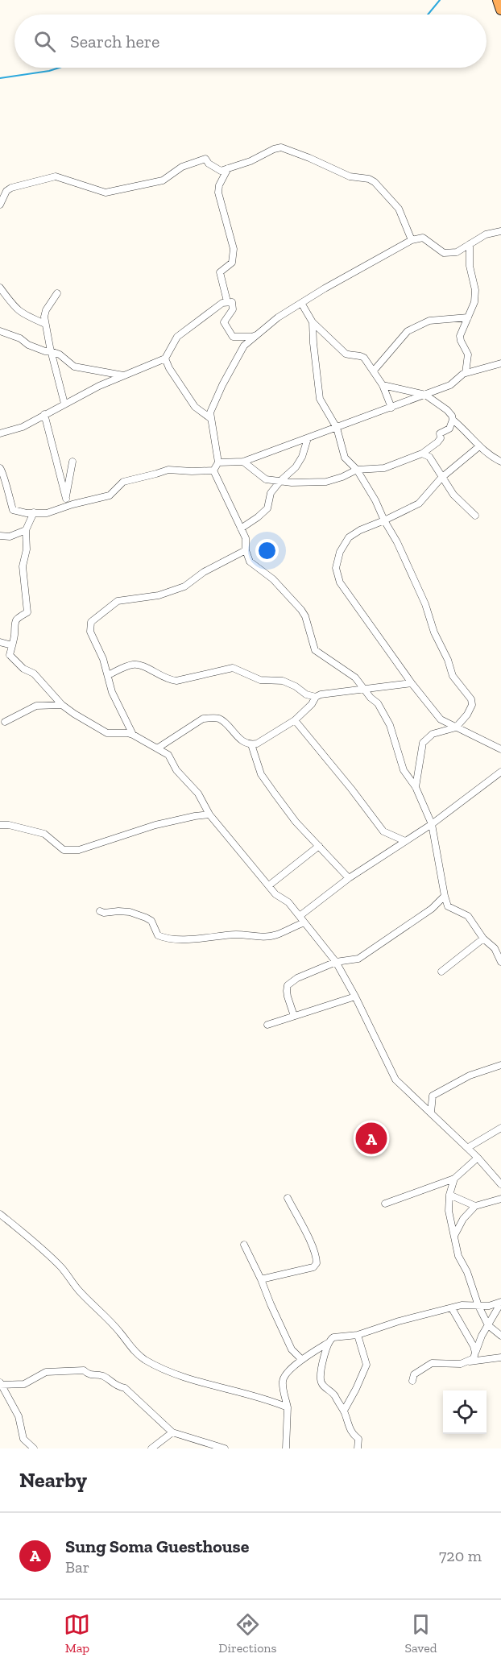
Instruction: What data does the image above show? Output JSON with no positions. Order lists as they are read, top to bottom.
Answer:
{
  "page": {
    "search": "Search here",
    "pins": "A",
    "heading": "Nearby",
    "list": [
      {
        "mark": "A",
        "name": "Sung Soma Guesthouse",
        "note": "Bar",
        "value": "720 m"
      }
    ],
    "nav": ["Map", "Directions", "Saved"]
  }
}
